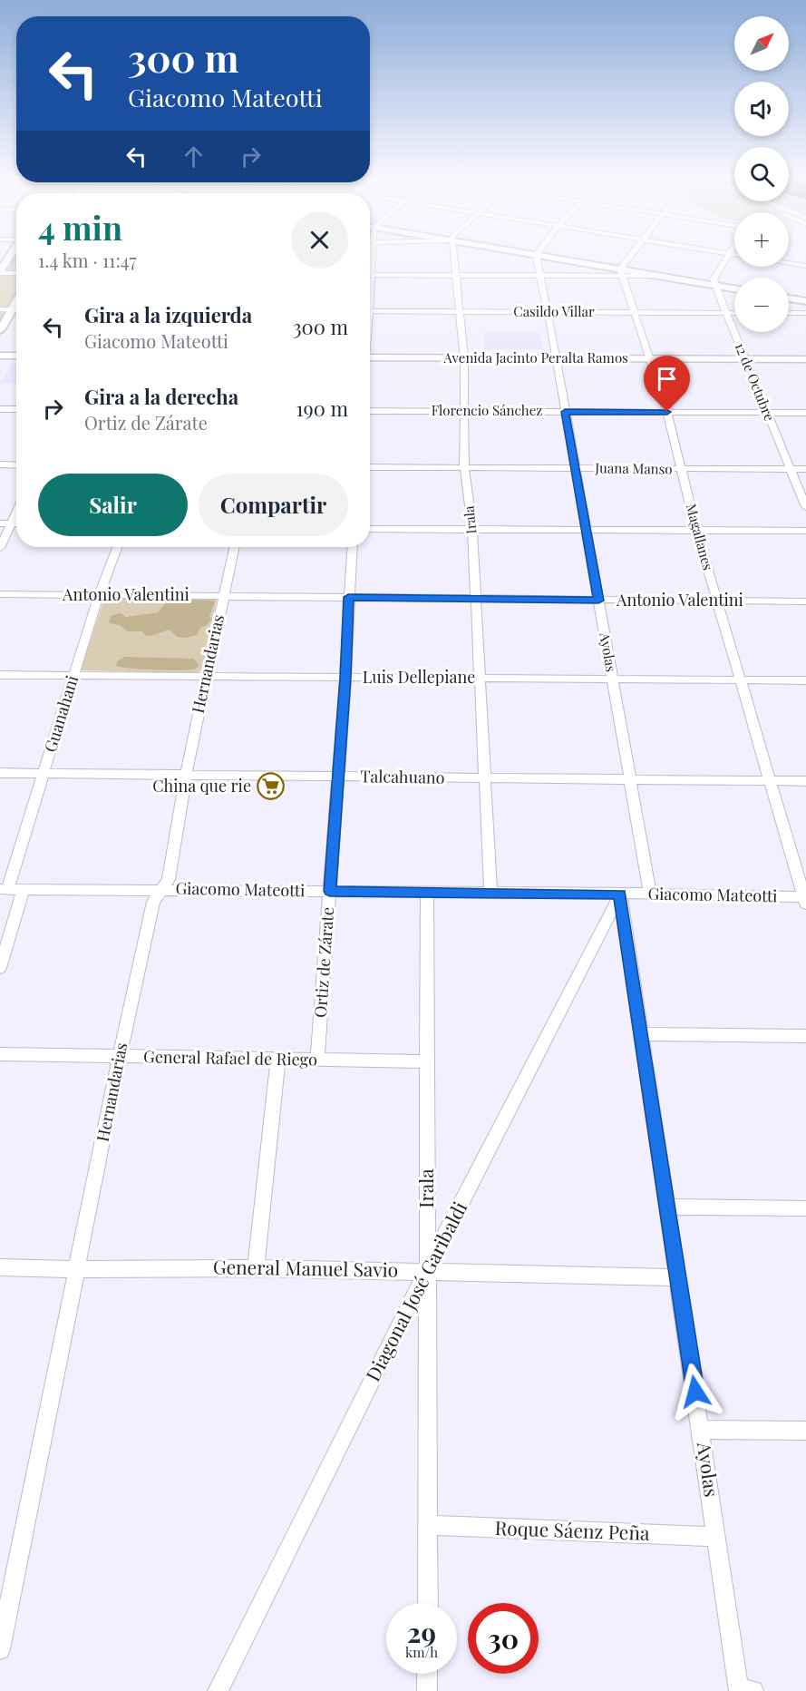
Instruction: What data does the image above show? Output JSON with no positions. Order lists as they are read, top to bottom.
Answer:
{
  "streets": {
    "main road": ["Avenida Jacinto Peralta Ramos"],
    "street": [
      "Casildo Villar",
      "12 de Octubre",
      "Florencio Sánchez",
      "Juana Manso",
      "Irala",
      "Magallanes",
      "Antonio Valentini",
      "Ayolas",
      "Hernandarias",
      "Luis Dellepiane",
      "Guanahani",
      "Talcahuano",
      "Giacomo Mateotti",
      "Ortiz de Zárate",
      "General Rafael de Riego",
      "General Manuel Savio",
      "Diagonal José Garibaldi",
      "Roque Sáenz Peña"
    ]
  },
  "crossings": [
    ["Casildo Villar", "12 de Octubre"],
    ["Casildo Villar", "Irala"],
    ["Casildo Villar", "Magallanes"],
    ["Casildo Villar", "Ayolas"],
    ["Avenida Jacinto Peralta Ramos", "12 de Octubre"],
    ["Avenida Jacinto Peralta Ramos", "Irala"],
    ["Avenida Jacinto Peralta Ramos", "Magallanes"],
    ["Avenida Jacinto Peralta Ramos", "Ayolas"],
    ["12 de Octubre", "Florencio Sánchez"],
    ["12 de Octubre", "Juana Manso"],
    ["Florencio Sánchez", "Irala"],
    ["Florencio Sánchez", "Magallanes"],
    ["Florencio Sánchez", "Ayolas"],
    ["Juana Manso", "Irala"],
    ["Juana Manso", "Magallanes"],
    ["Juana Manso", "Ayolas"],
    ["Irala", "Antonio Valentini"],
    ["Irala", "Luis Dellepiane"],
    ["Irala", "Talcahuano"],
    ["Irala", "Giacomo Mateotti"],
    ["Irala", "General Rafael de Riego"],
    ["Irala", "General Manuel Savio"],
    ["Irala", "Diagonal José Garibaldi"],
    ["Irala", "Roque Sáenz Peña"],
    ["Magallanes", "Antonio Valentini"],
    ["Magallanes", "Luis Dellepiane"],
    ["Magallanes", "Talcahuano"],
    ["Magallanes", "Giacomo Mateotti"],
    ["Antonio Valentini", "Ayolas"],
    ["Antonio Valentini", "Hernandarias"],
    ["Antonio Valentini", "Guanahani"],
    ["Antonio Valentini", "Ortiz de Zárate"],
    ["Ayolas", "Luis Dellepiane"],
    ["Ayolas", "Talcahuano"],
    ["Ayolas", "Giacomo Mateotti"],
    ["Ayolas", "General Manuel Savio"],
    ["Ayolas", "Diagonal José Garibaldi"],
    ["Ayolas", "Roque Sáenz Peña"],
    ["Hernandarias", "Luis Dellepiane"],
    ["Hernandarias", "Talcahuano"],
    ["Hernandarias", "Giacomo Mateotti"],
    ["Hernandarias", "General Rafael de Riego"],
    ["Hernandarias", "General Manuel Savio"],
    ["Luis Dellepiane", "Guanahani"],
    ["Luis Dellepiane", "Ortiz de Zárate"],
    ["Guanahani", "Talcahuano"],
    ["Guanahani", "Giacomo Mateotti"],
    ["Talcahuano", "Ortiz de Zárate"],
    ["Giacomo Mateotti", "Ortiz de Zárate"],
    ["Giacomo Mateotti", "Diagonal José Garibaldi"],
    ["Ortiz de Zárate", "General Rafael de Riego"],
    ["General Manuel Savio", "Diagonal José Garibaldi"]
  ],
  "places": {
    "supermarket": ["China que rie"]
  },
  "north": "top right",
  "page": {
    "map_buttons": ["+", "−"],
    "turn": ["300 m", "Giacomo Mateotti"],
    "heading": ["4 min", "1.4 km · 11:47"],
    "list": [
      {
        "name": "Gira a la izquierda",
        "note": "Giacomo Mateotti",
        "value": "300 m"
      },
      {
        "name": "Gira a la derecha",
        "note": "Ortiz de Zárate",
        "value": "190 m"
      }
    ],
    "buttons": ["Salir", "Compartir"],
    "speed": "29 km/h",
    "limit": "30"
  }
}
